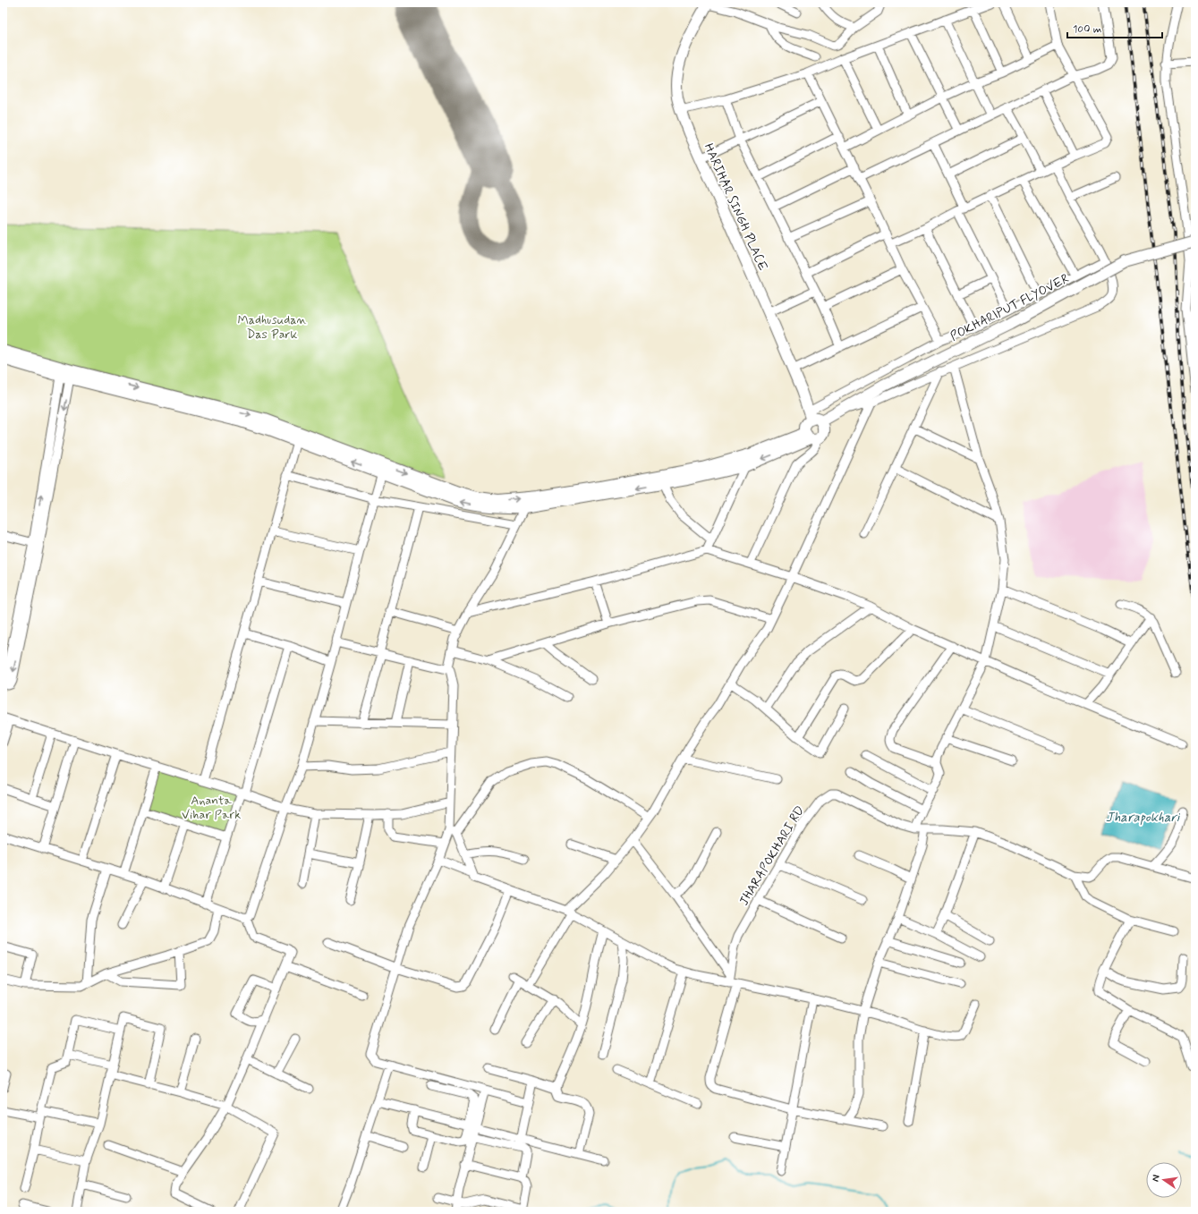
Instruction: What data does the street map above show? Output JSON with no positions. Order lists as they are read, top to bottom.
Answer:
{
  "streets": {
    "main road": ["HARIHAR SINGH PLACE", "POKHARIPUT FLYOVER"],
    "street": ["JHARAPOKHARI RD"]
  },
  "crossings": [
    ["HARIHAR SINGH PLACE", "POKHARIPUT FLYOVER"]
  ],
  "water": ["Jharapokhari"],
  "parks": ["Madhusudan Das Park", "Ananta Vihar Park"],
  "scale_bar": "100 m",
  "north": "left"
}
